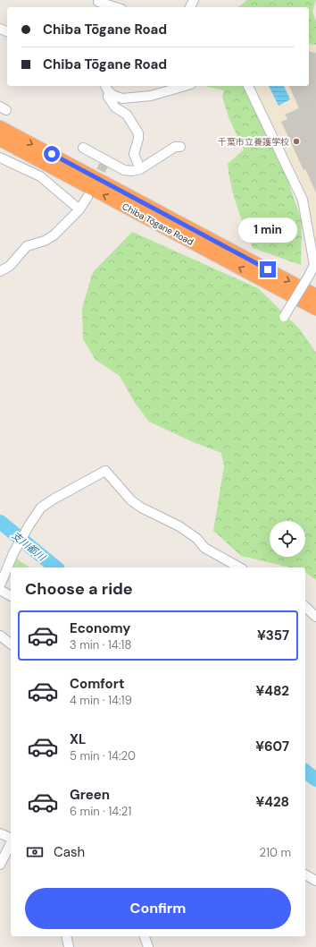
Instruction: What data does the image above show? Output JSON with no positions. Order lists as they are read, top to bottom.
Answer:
{
  "streets": {
    "highway": ["Chiba Tōgane Road"]
  },
  "water": ["支川都川"],
  "places": ["千葉市立養護学校"],
  "page": {
    "banner": ["Chiba Tōgane Road", "Chiba Tōgane Road"],
    "bubble": "1 min",
    "heading": "Choose a ride",
    "list": [
      {
        "name": "Economy",
        "note": "3 min · 14:18",
        "value": "¥357"
      },
      {
        "name": "Comfort",
        "note": "4 min · 14:19",
        "value": "¥482"
      },
      {
        "name": "XL",
        "note": "5 min · 14:20",
        "value": "¥607"
      },
      {
        "name": "Green",
        "note": "6 min · 14:21",
        "value": "¥428"
      }
    ],
    "pay": ["Cash", "210 m"],
    "buttons": "Confirm"
  }
}
